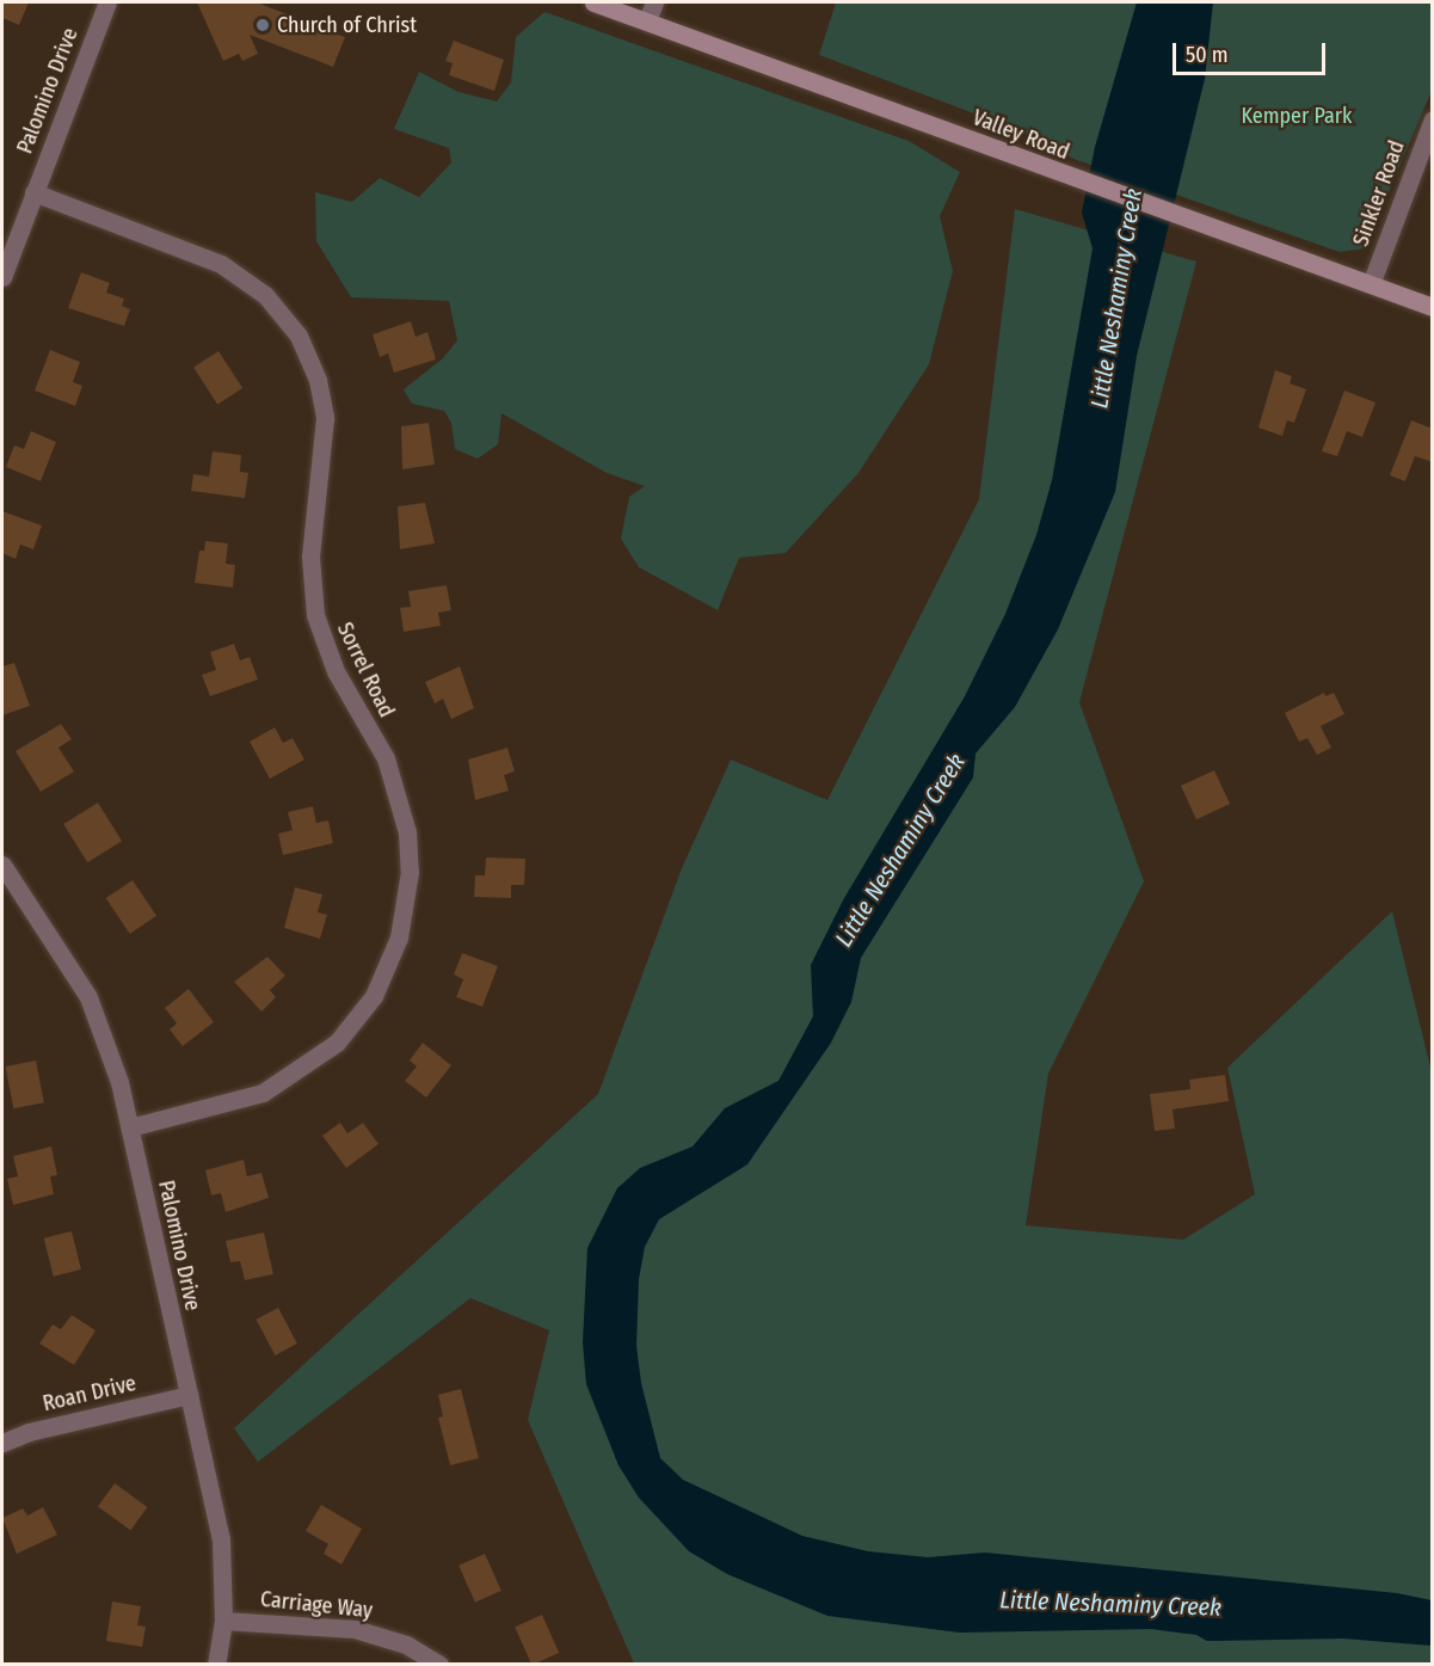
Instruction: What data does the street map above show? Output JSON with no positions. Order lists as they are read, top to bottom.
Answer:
{
  "streets": {
    "street": [
      "Palomino Drive",
      "Valley Road",
      "Sinkler Road",
      "Sorrel Road",
      "Roan Drive",
      "Carriage Way"
    ]
  },
  "crossings": [
    ["Palomino Drive", "Sorrel Road"],
    ["Palomino Drive", "Roan Drive"],
    ["Palomino Drive", "Carriage Way"],
    ["Valley Road", "Sinkler Road"]
  ],
  "water": ["Little Neshaminy Creek"],
  "parks": ["Kemper Park"],
  "places": ["Church of Christ"],
  "scale_bar": "50 m"
}
